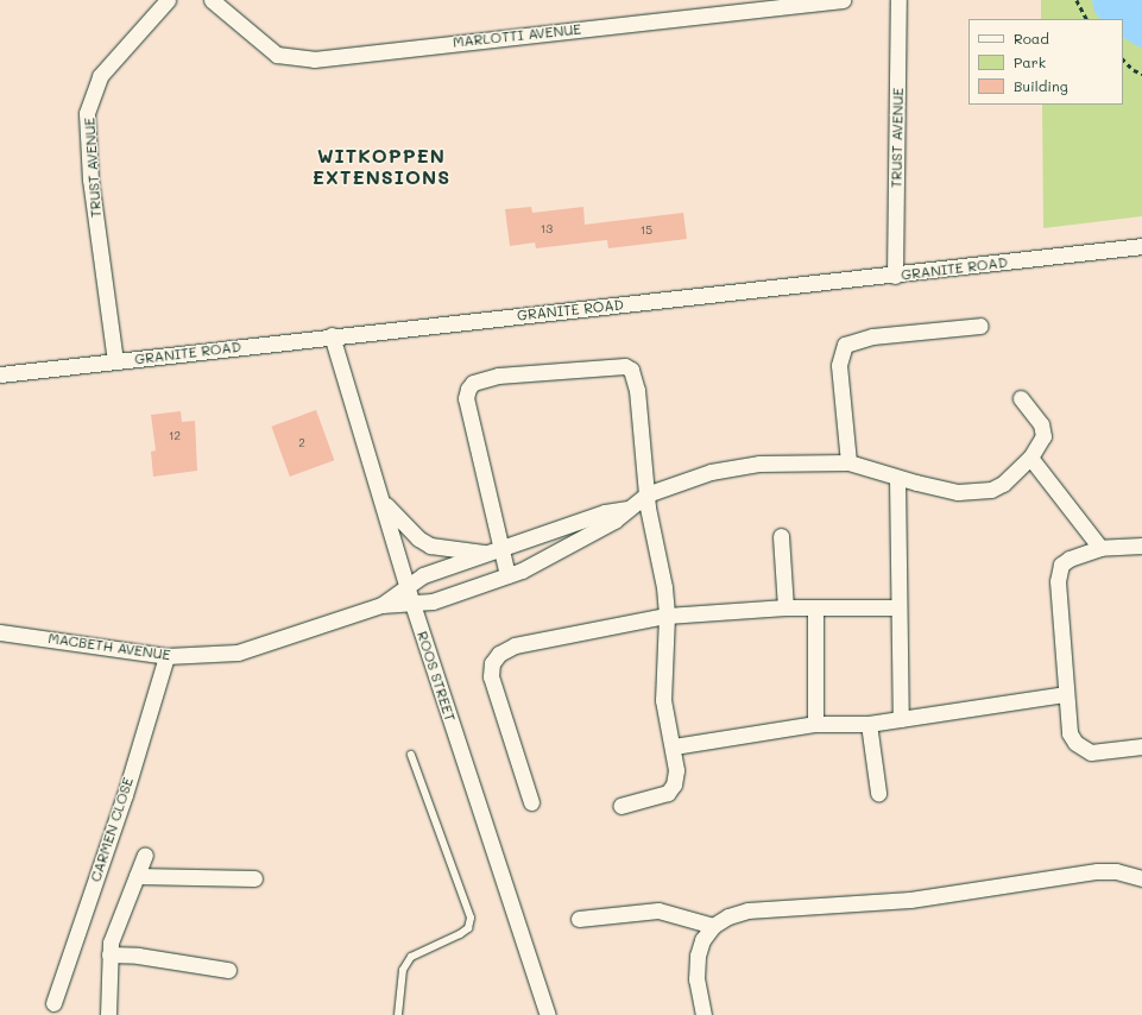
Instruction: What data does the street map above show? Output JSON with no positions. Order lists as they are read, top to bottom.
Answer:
{
  "streets": {
    "street": [
      "MARLOTTI AVENUE",
      "TRUST AVENUE",
      "GRANITE ROAD",
      "MACBETH AVENUE",
      "ROOS STREET",
      "CARMEN CLOSE"
    ]
  },
  "crossings": [
    ["TRUST AVENUE", "GRANITE ROAD"],
    ["GRANITE ROAD", "ROOS STREET"],
    ["MACBETH AVENUE", "ROOS STREET"],
    ["MACBETH AVENUE", "CARMEN CLOSE"]
  ],
  "districts": ["WITKOPPEN EXTENSIONS"],
  "house_numbers": [
    "13",
    "15",
    "12",
    "2"
  ],
  "legend": ["Road", "Park", "Building"]
}
